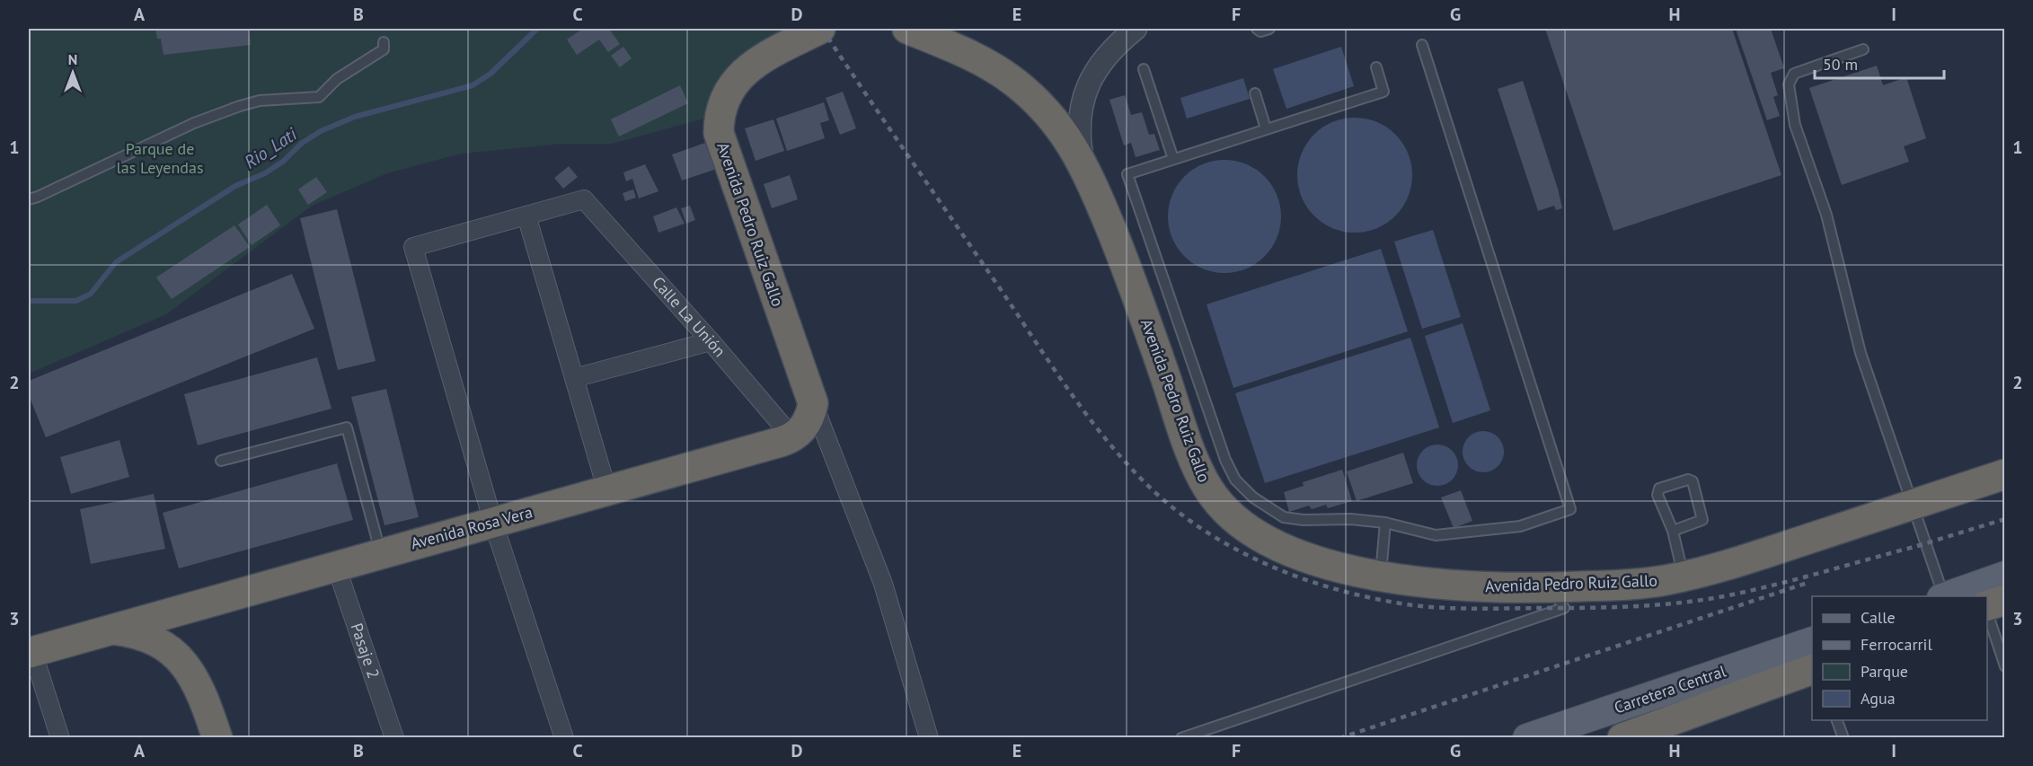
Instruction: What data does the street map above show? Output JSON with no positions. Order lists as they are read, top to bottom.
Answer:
{
  "streets": {
    "highway": ["Avenida Pedro Ruiz Gallo", "Avenida Rosa Vera", "Carretera Central"],
    "street": ["Calle La Unión", "Pasaje 2"]
  },
  "crossings": [
    ["Calle La Unión", "Avenida Rosa Vera"],
    ["Avenida Rosa Vera", "Pasaje 2"]
  ],
  "water": ["Rio_Lati"],
  "parks": ["Parque de las Leyendas"],
  "legend": [
    "Calle",
    "Ferrocarril",
    "Parque",
    "Agua"
  ],
  "scale_bar": "50 m",
  "north": "top",
  "grid": {
    "columns": [
      "A",
      "B",
      "C",
      "D",
      "E",
      "F",
      "G",
      "H",
      "I"
    ],
    "rows": ["1", "2", "3"]
  }
}
